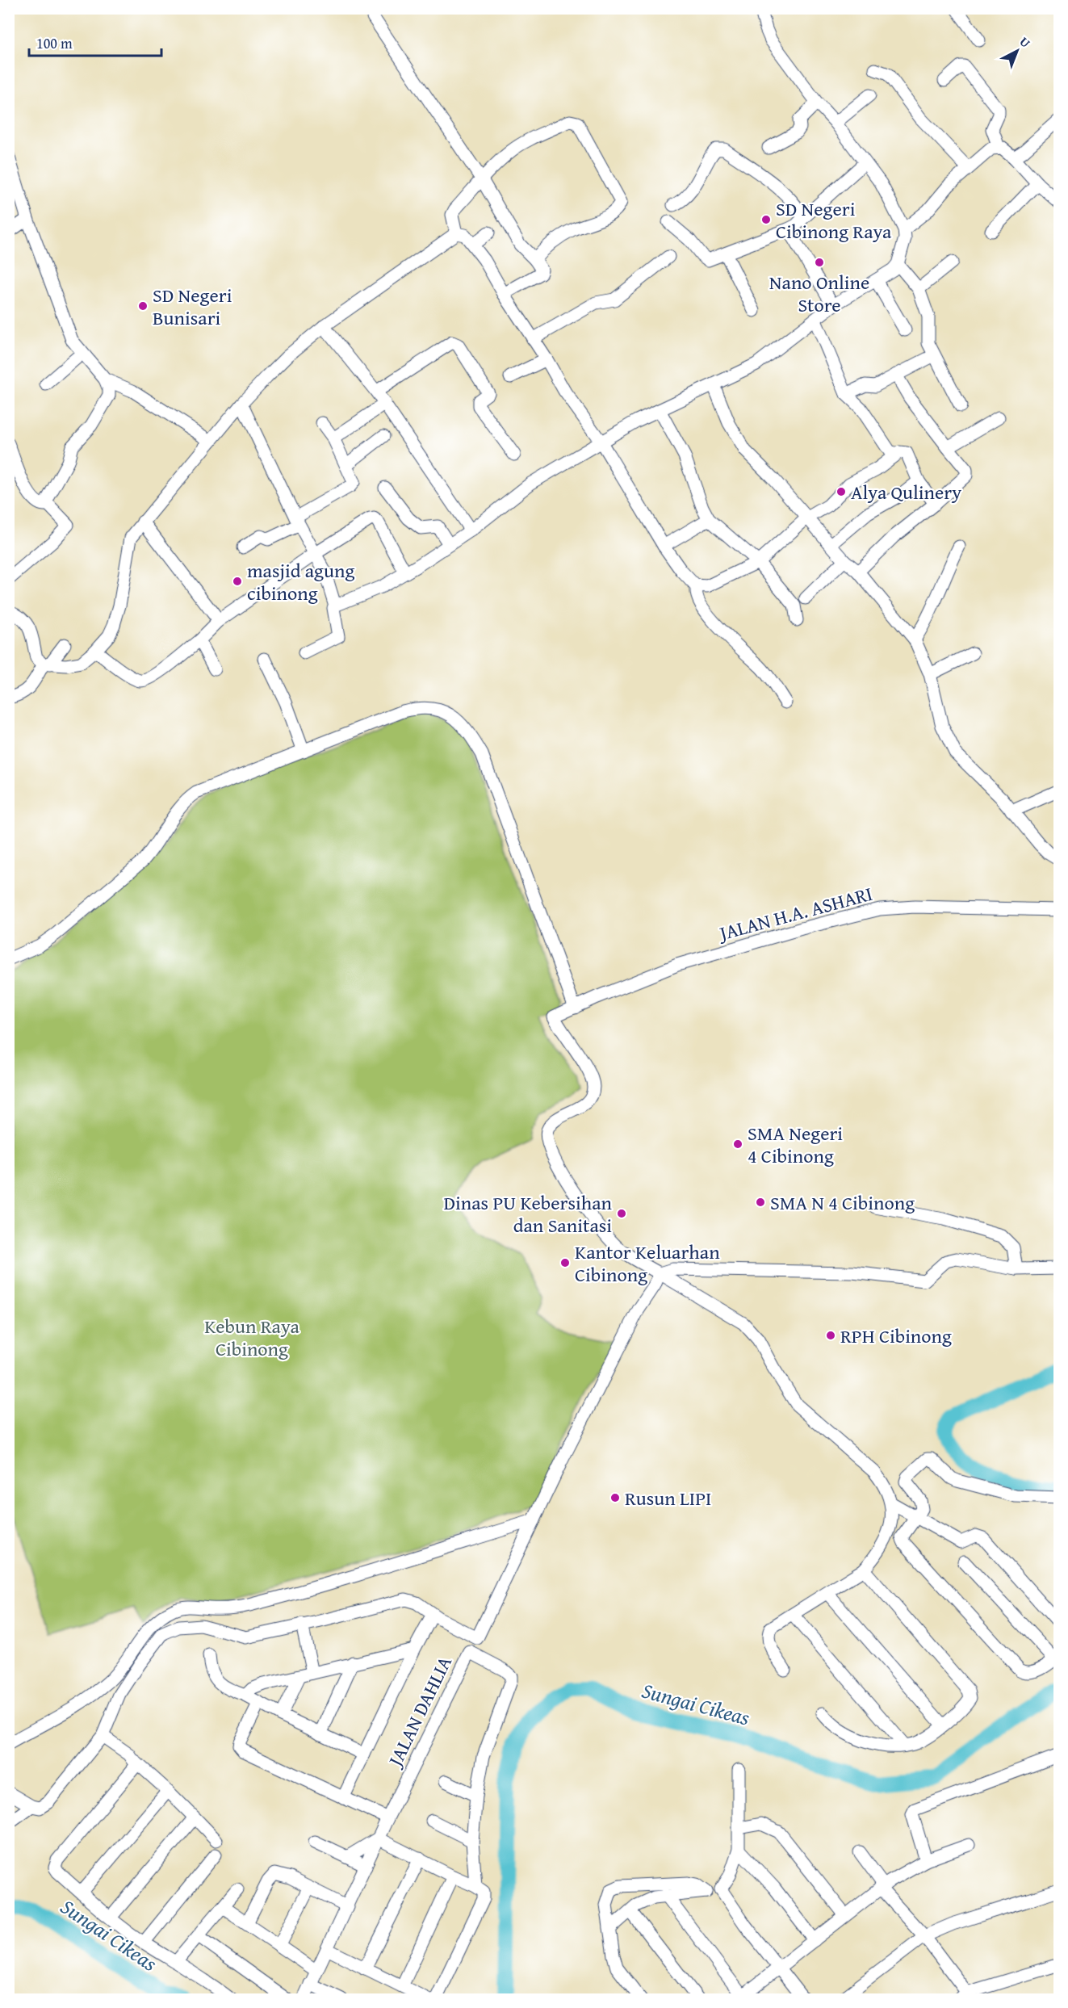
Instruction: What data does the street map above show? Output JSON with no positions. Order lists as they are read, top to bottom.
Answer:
{
  "streets": {
    "street": ["JALAN H.A. ASHARI", "JALAN DAHLIA"]
  },
  "water": ["Sungai Cikeas"],
  "parks": ["Kebun Raya Cibinong"],
  "places": [
    "SD Negeri Cibinong Raya",
    "Nano Online Store",
    "SD Negeri Bunisari",
    "Alya Qulinery",
    "masjid agung cibinong",
    "SMA Negeri 4 Cibinong",
    "SMA N 4 Cibinong",
    "Dinas PU Kebersihan dan Sanitasi",
    "Kantor Keluarhan Cibinong",
    "RPH Cibinong",
    "Rusun LIPI"
  ],
  "scale_bar": "100 m",
  "north": "top right"
}
